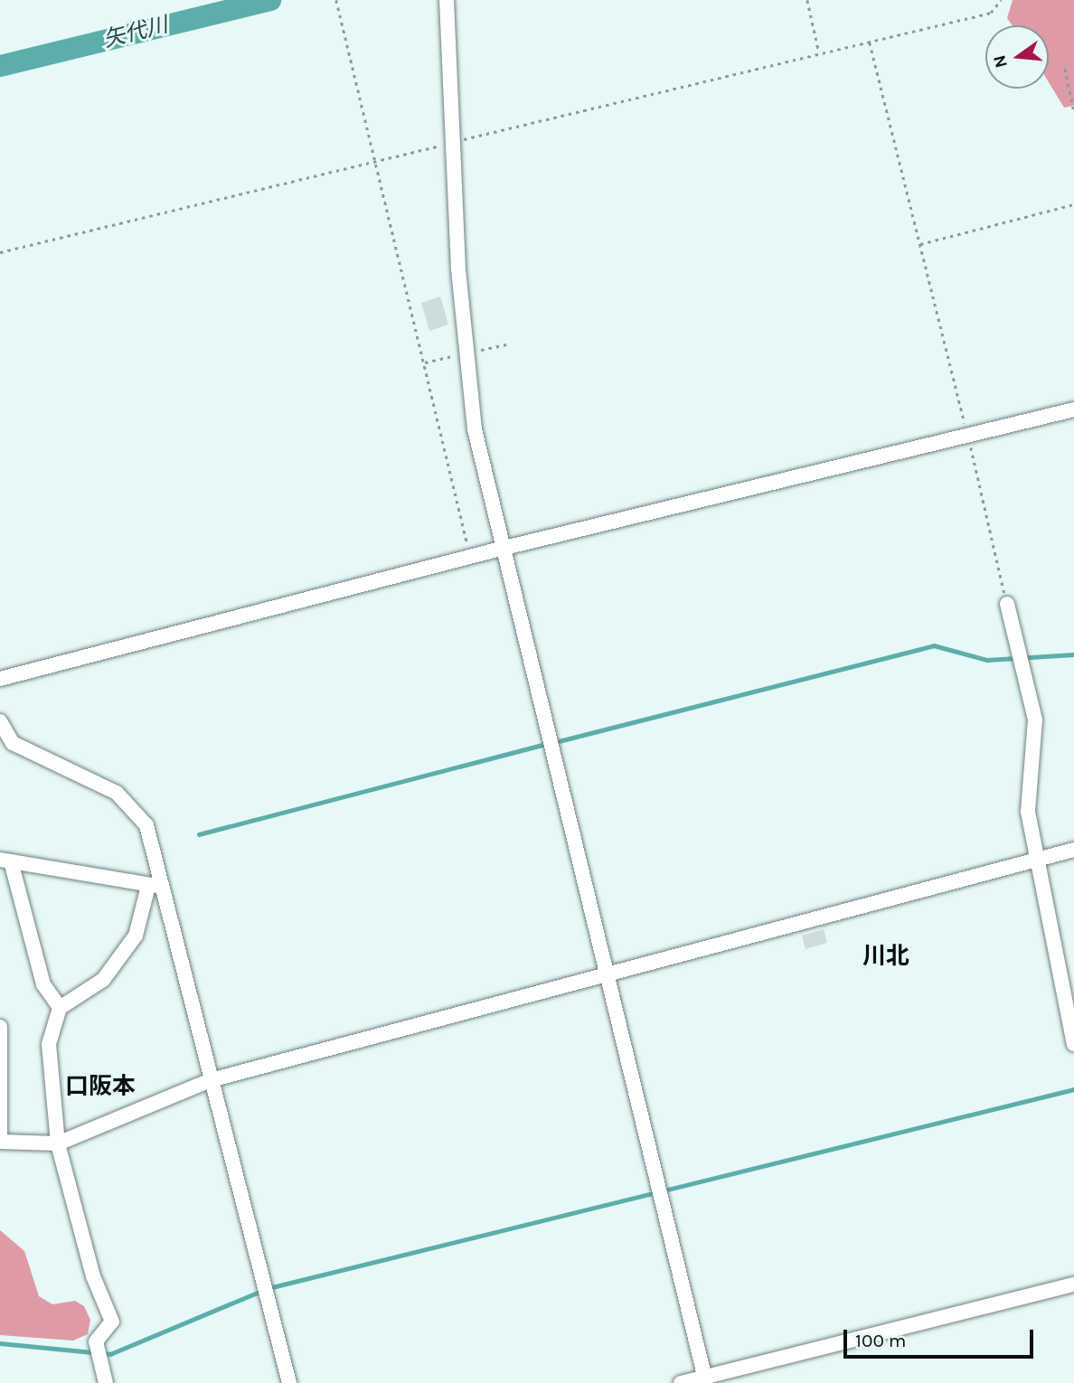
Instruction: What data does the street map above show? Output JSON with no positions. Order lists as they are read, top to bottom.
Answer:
{
  "districts": ["川北", "口阪本"],
  "water": ["矢代川"],
  "scale_bar": "100 m",
  "north": "left"
}
